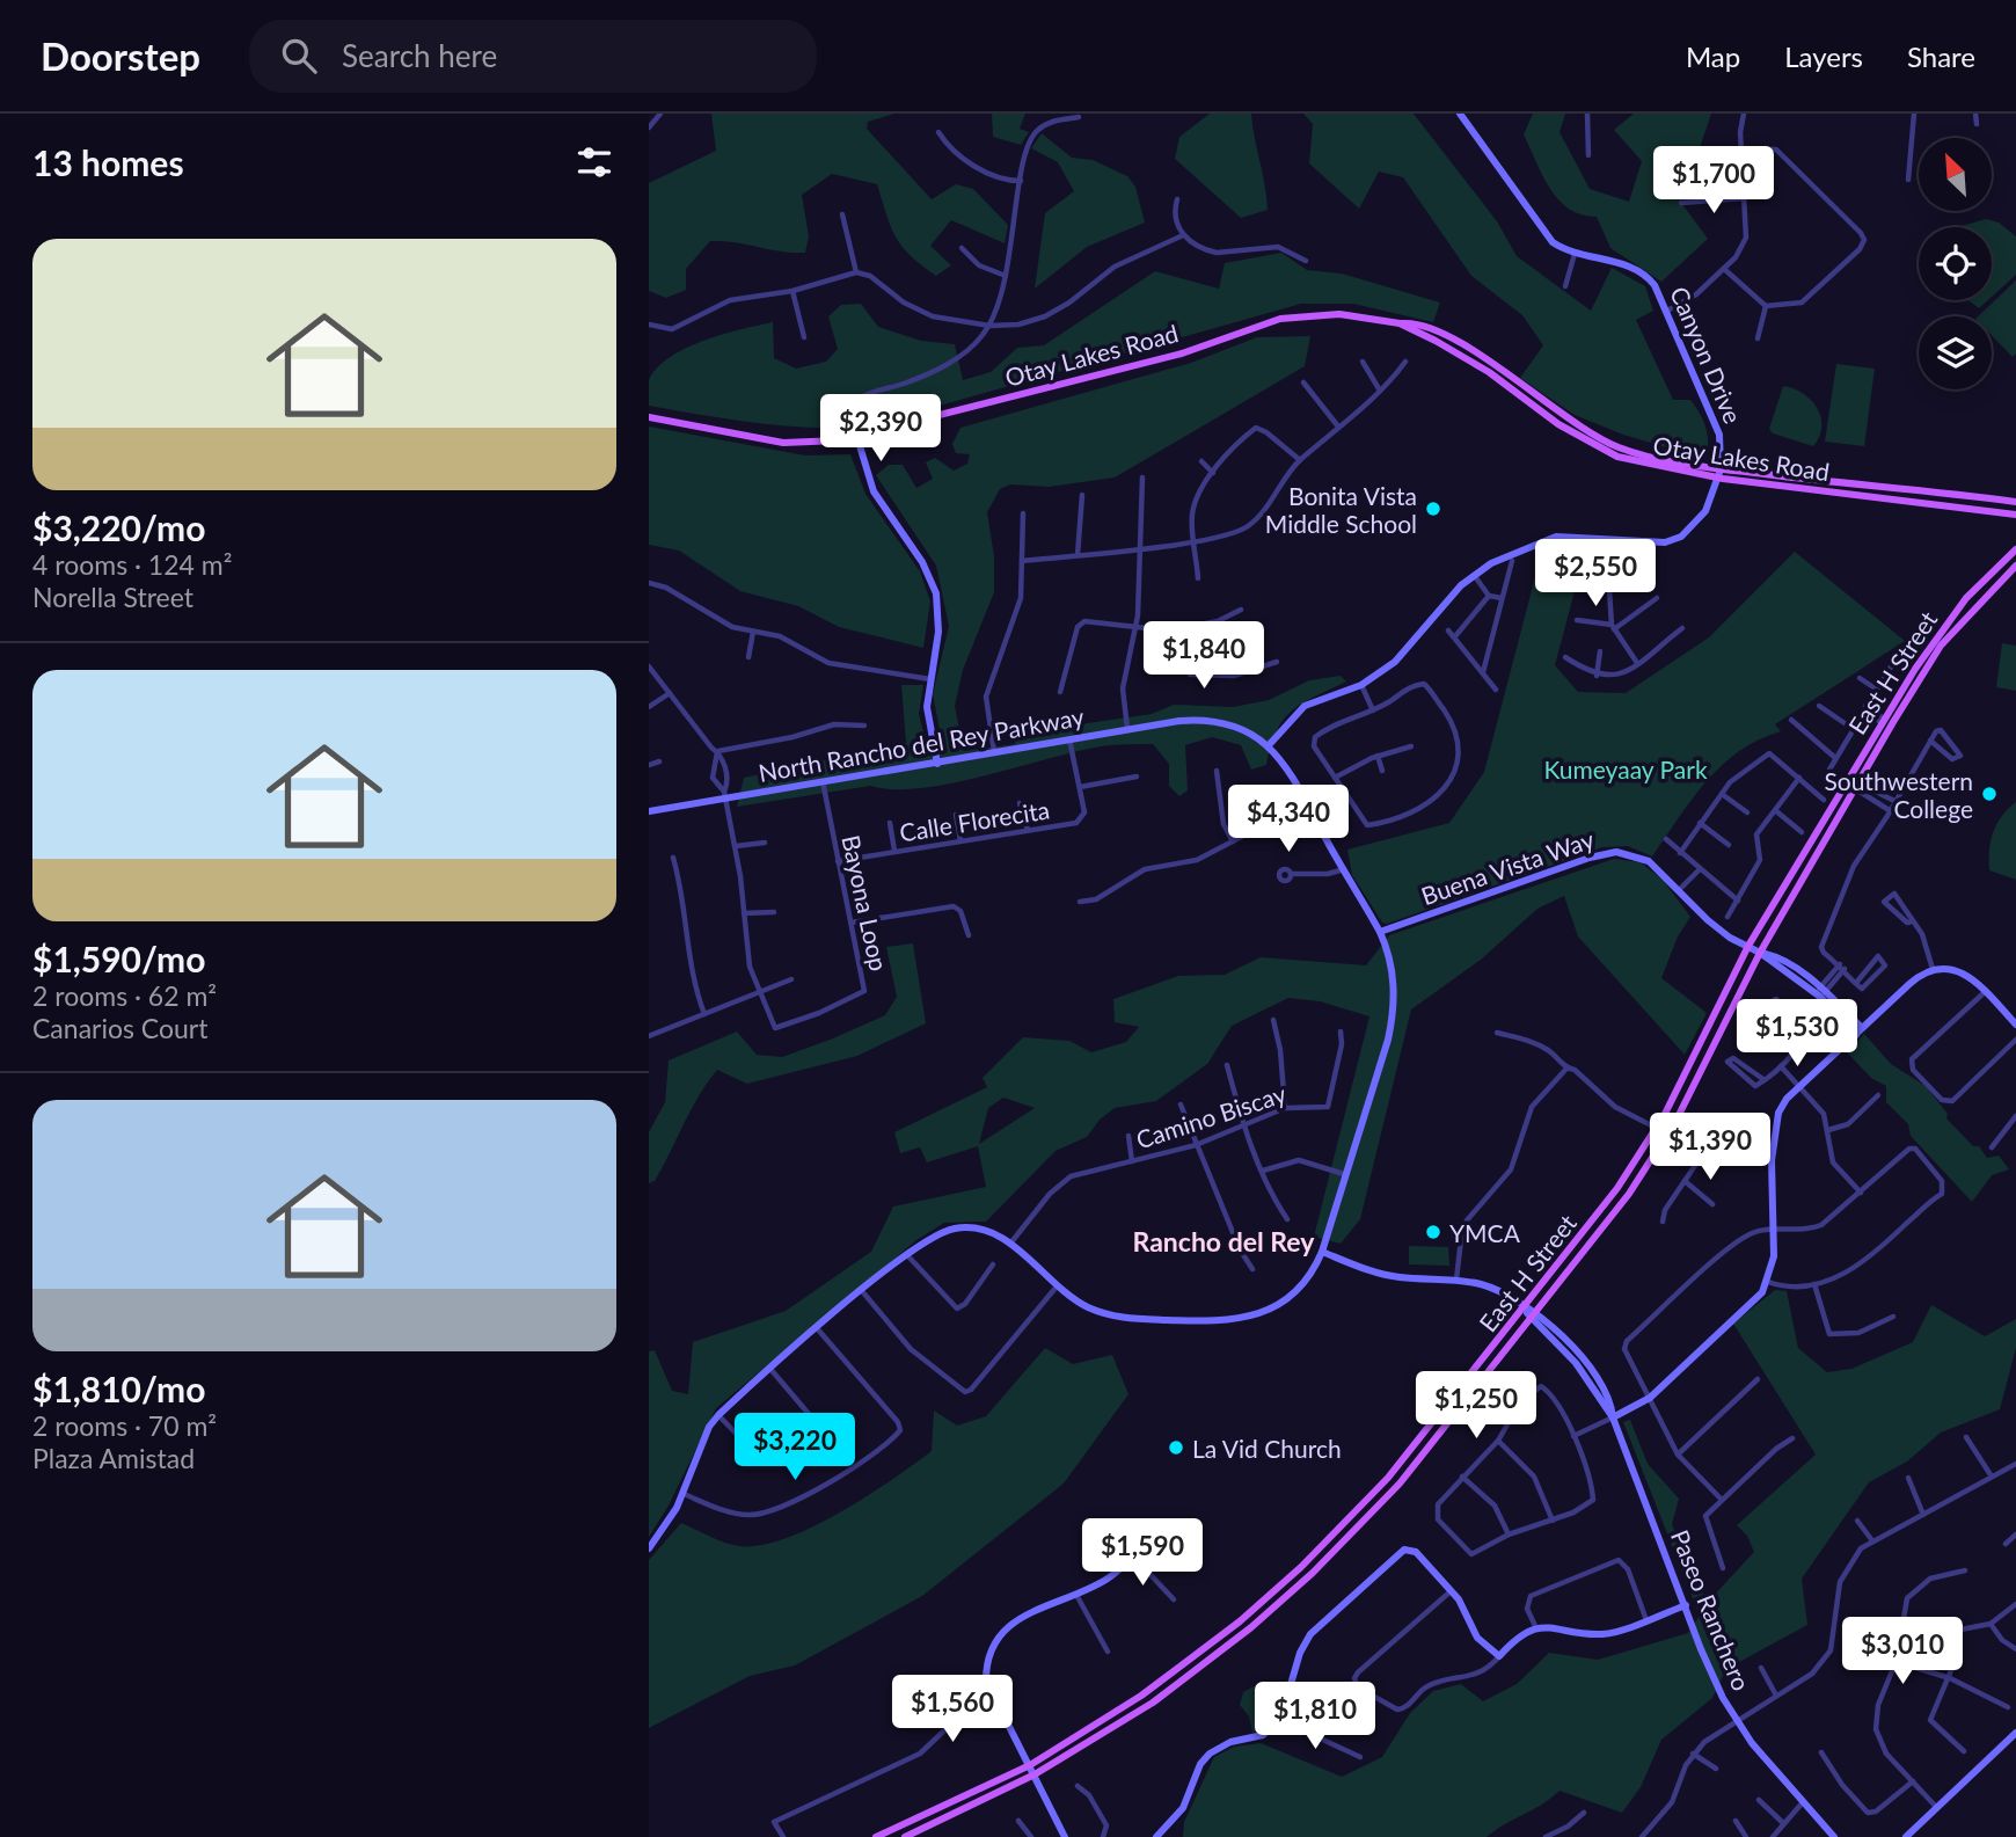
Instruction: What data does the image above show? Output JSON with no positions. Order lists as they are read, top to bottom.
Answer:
{
  "streets": {
    "main road": ["Otay Lakes Road", "East H Street"],
    "street": [
      "Canyon Drive",
      "North Rancho del Rey Parkway",
      "Calle Florecita",
      "Buena Vista Way",
      "Bayona Loop",
      "Camino Biscay",
      "Paseo Ranchero"
    ]
  },
  "crossings": [
    ["Otay Lakes Road", "Canyon Drive"],
    ["East H Street", "Buena Vista Way"],
    ["East H Street", "Paseo Ranchero"],
    ["North Rancho del Rey Parkway", "Calle Florecita"],
    ["North Rancho del Rey Parkway", "Buena Vista Way"],
    ["North Rancho del Rey Parkway", "Bayona Loop"],
    ["North Rancho del Rey Parkway", "Camino Biscay"],
    ["North Rancho del Rey Parkway", "Paseo Ranchero"],
    ["Calle Florecita", "Bayona Loop"]
  ],
  "districts": ["Rancho del Rey"],
  "parks": ["Kumeyaay Park"],
  "places": [
    "Bonita Vista Middle School",
    "Southwestern College",
    "YMCA",
    "La Vid Church"
  ],
  "north": "top left",
  "page": {
    "header": "Doorstep",
    "search": "Search here",
    "nav": ["Map", "Layers", "Share"],
    "heading": "13 homes",
    "price": [
      "$1,700",
      "$2,390",
      "$2,550",
      "$1,840",
      "$4,340",
      "$1,530",
      "$1,390",
      "$1,250",
      "$3,220",
      "$1,590",
      "$3,010",
      "$1,560",
      "$1,810"
    ],
    "list": [
      {
        "name": "$3,220/mo",
        "note": "4 rooms · 124 m² · Norella Street"
      },
      {
        "name": "$1,590/mo",
        "note": "2 rooms · 62 m² · Canarios Court"
      },
      {
        "name": "$1,810/mo",
        "note": "2 rooms · 70 m² · Plaza Amistad"
      }
    ]
  }
}
